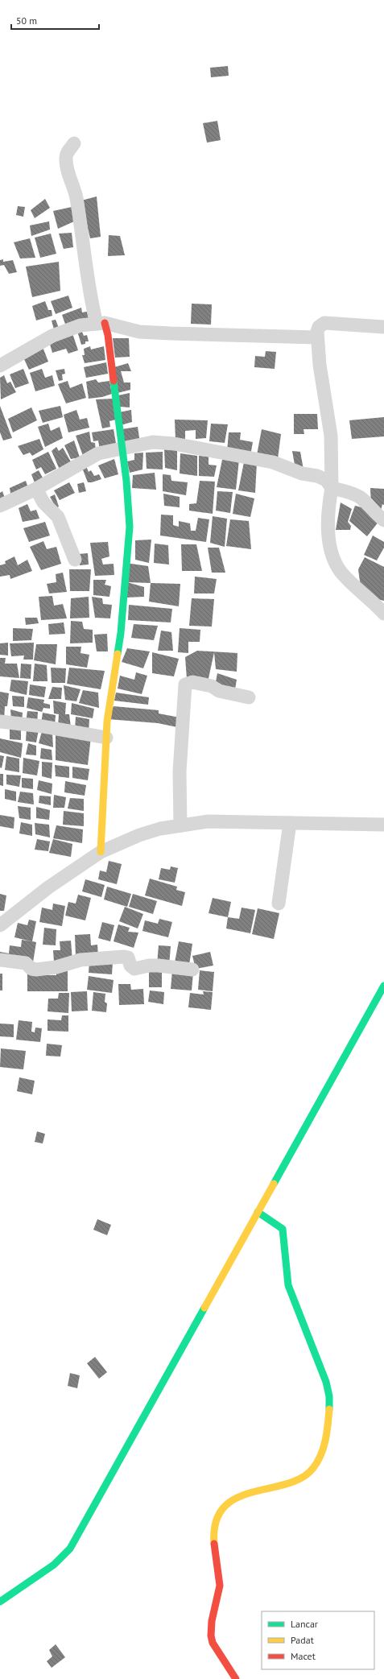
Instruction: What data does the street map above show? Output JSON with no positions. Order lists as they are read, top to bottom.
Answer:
{
  "legend": ["Lancar", "Padat", "Macet"],
  "scale_bar": "50 m"
}
